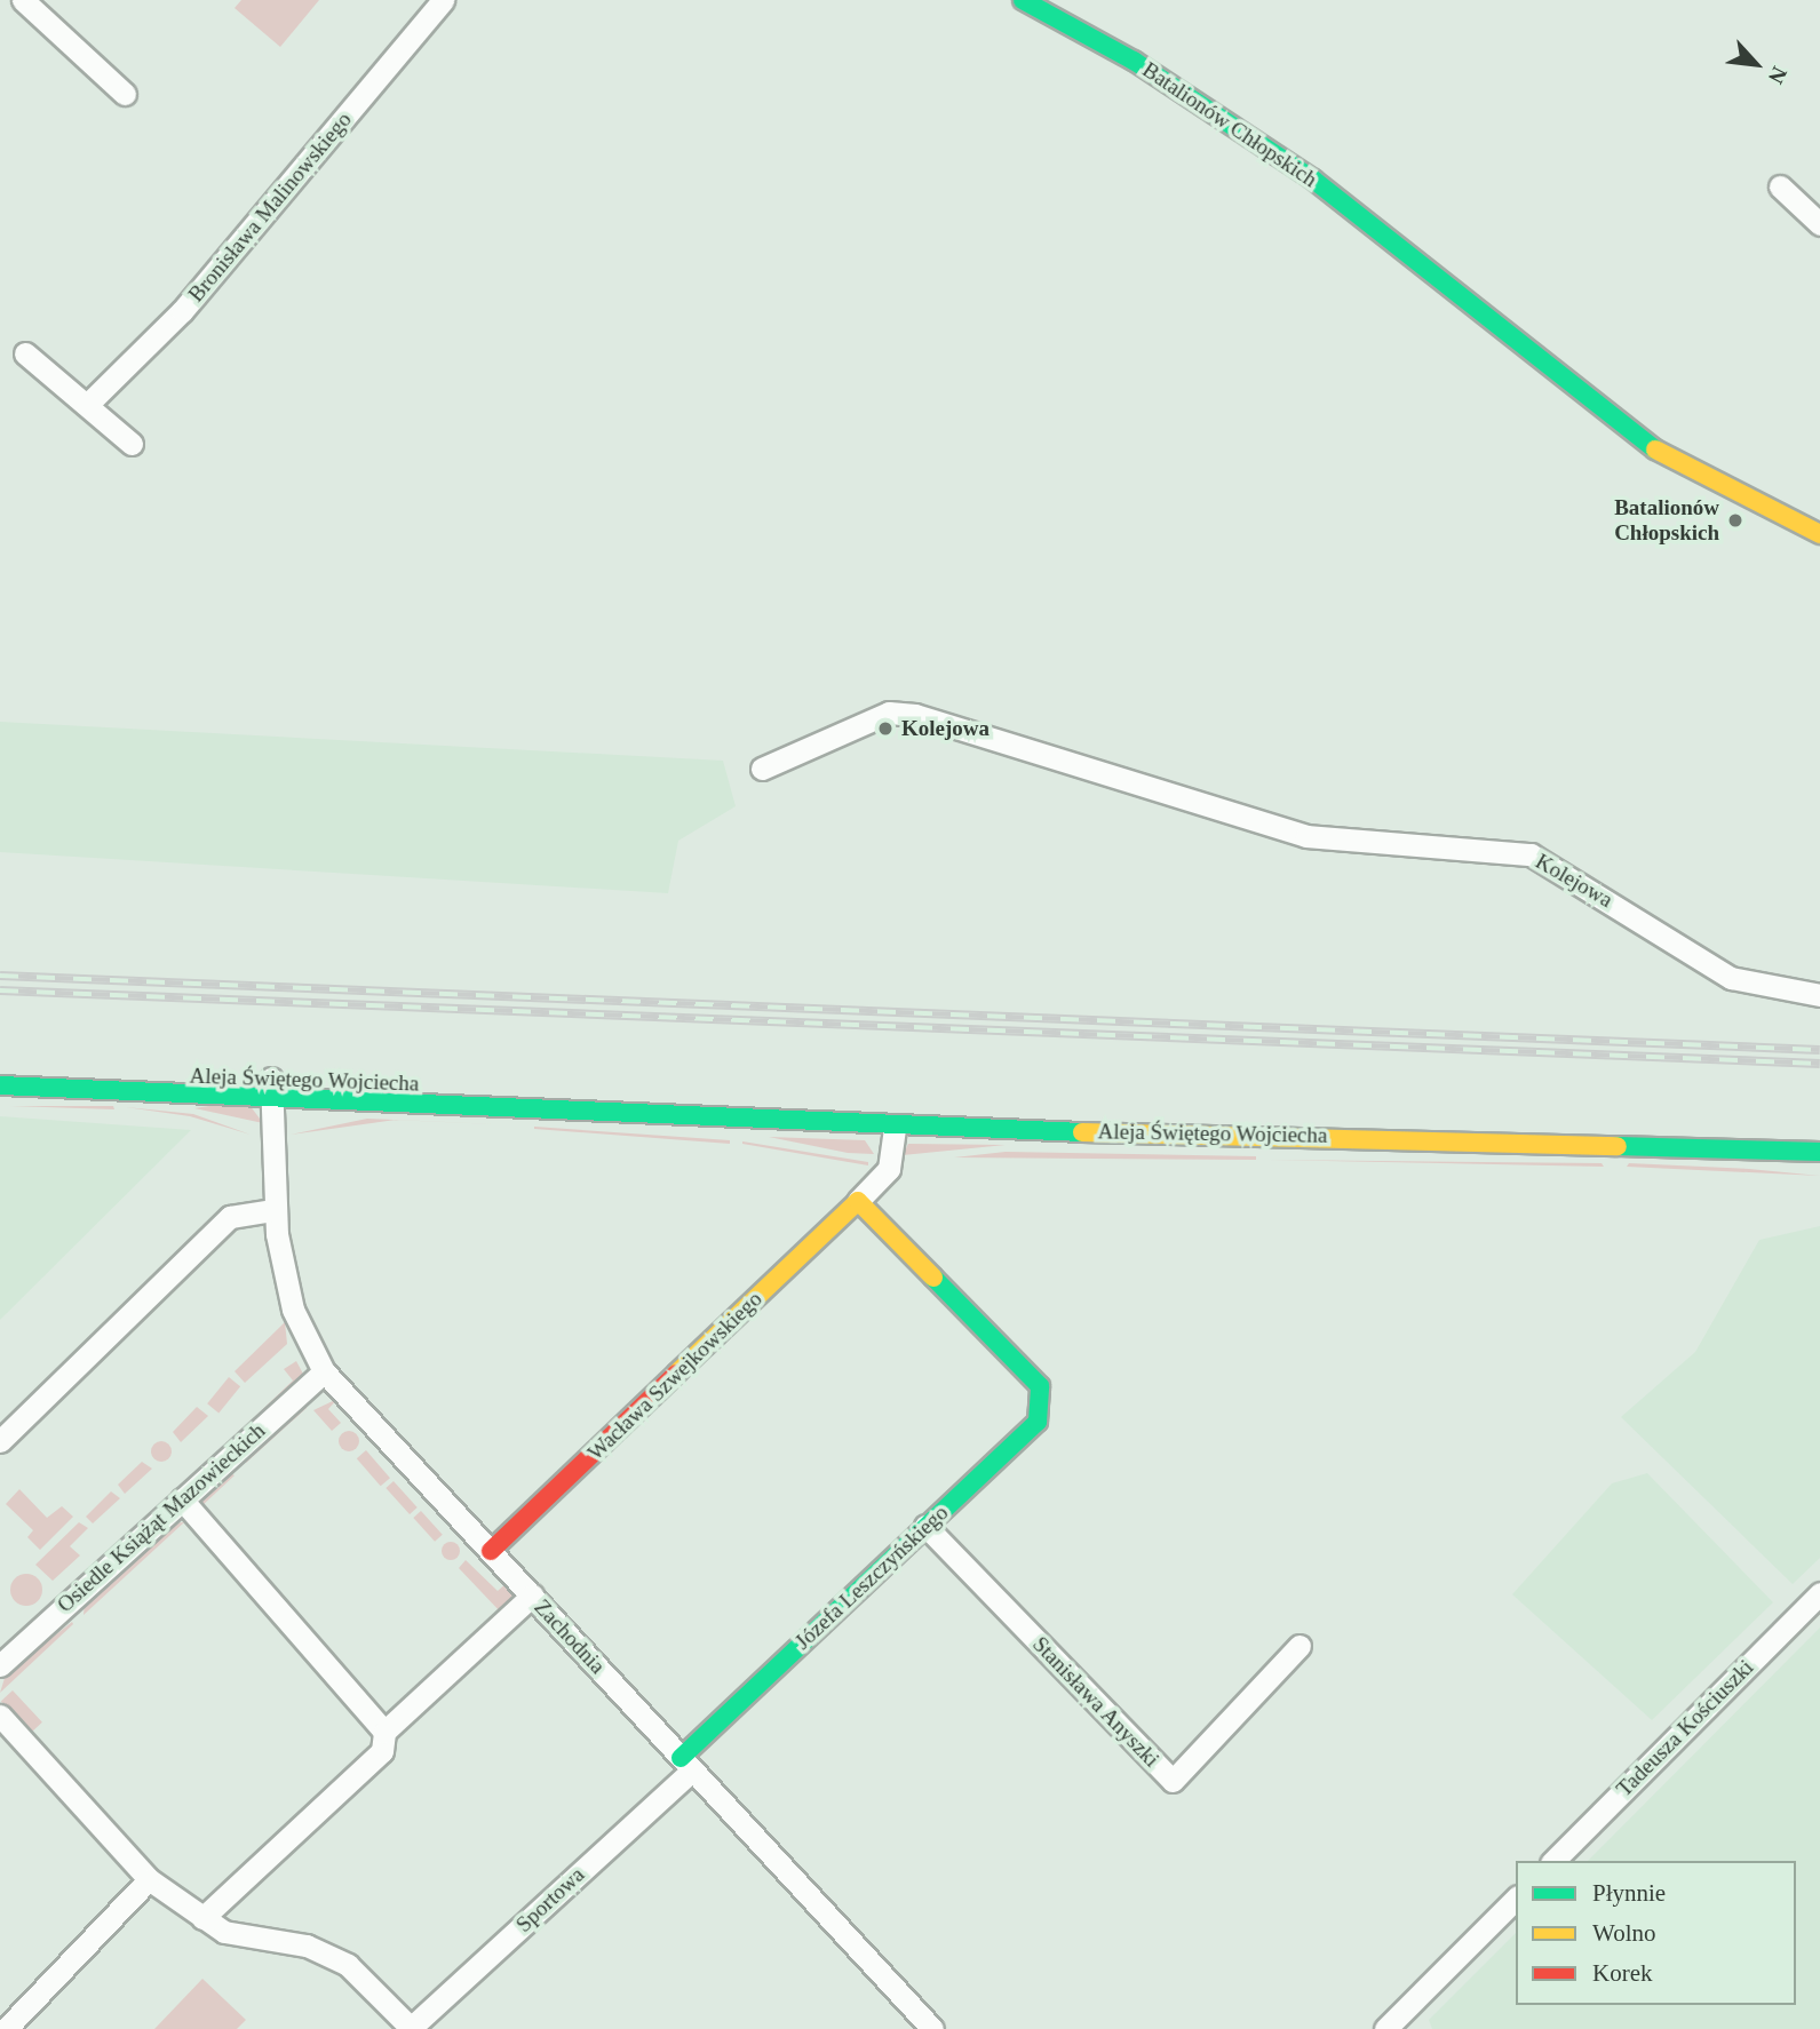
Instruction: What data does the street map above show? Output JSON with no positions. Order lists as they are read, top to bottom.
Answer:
{
  "streets": {
    "street": [
      "Batalionów Chłopskich",
      "Bronisława Malinowskiego",
      "Kolejowa",
      "Aleja Świętego Wojciecha",
      "Wacława Szwejkowskiego",
      "Osiedle Książąt Mazowieckich",
      "Józefa Leszczyńskiego",
      "Zachodnia",
      "Stanisława Anyszki",
      "Tadeusza Kościuszki",
      "Sportowa"
    ]
  },
  "crossings": [
    ["Aleja Świętego Wojciecha", "Wacława Szwejkowskiego"],
    ["Aleja Świętego Wojciecha", "Zachodnia"],
    ["Wacława Szwejkowskiego", "Józefa Leszczyńskiego"],
    ["Wacława Szwejkowskiego", "Zachodnia"],
    ["Osiedle Książąt Mazowieckich", "Zachodnia"],
    ["Józefa Leszczyńskiego", "Zachodnia"],
    ["Józefa Leszczyńskiego", "Stanisława Anyszki"],
    ["Józefa Leszczyńskiego", "Sportowa"],
    ["Zachodnia", "Sportowa"]
  ],
  "places": ["Batalionów Chłopskich", "Kolejowa"],
  "legend": ["Płynnie", "Wolno", "Korek"],
  "north": "bottom right"
}
